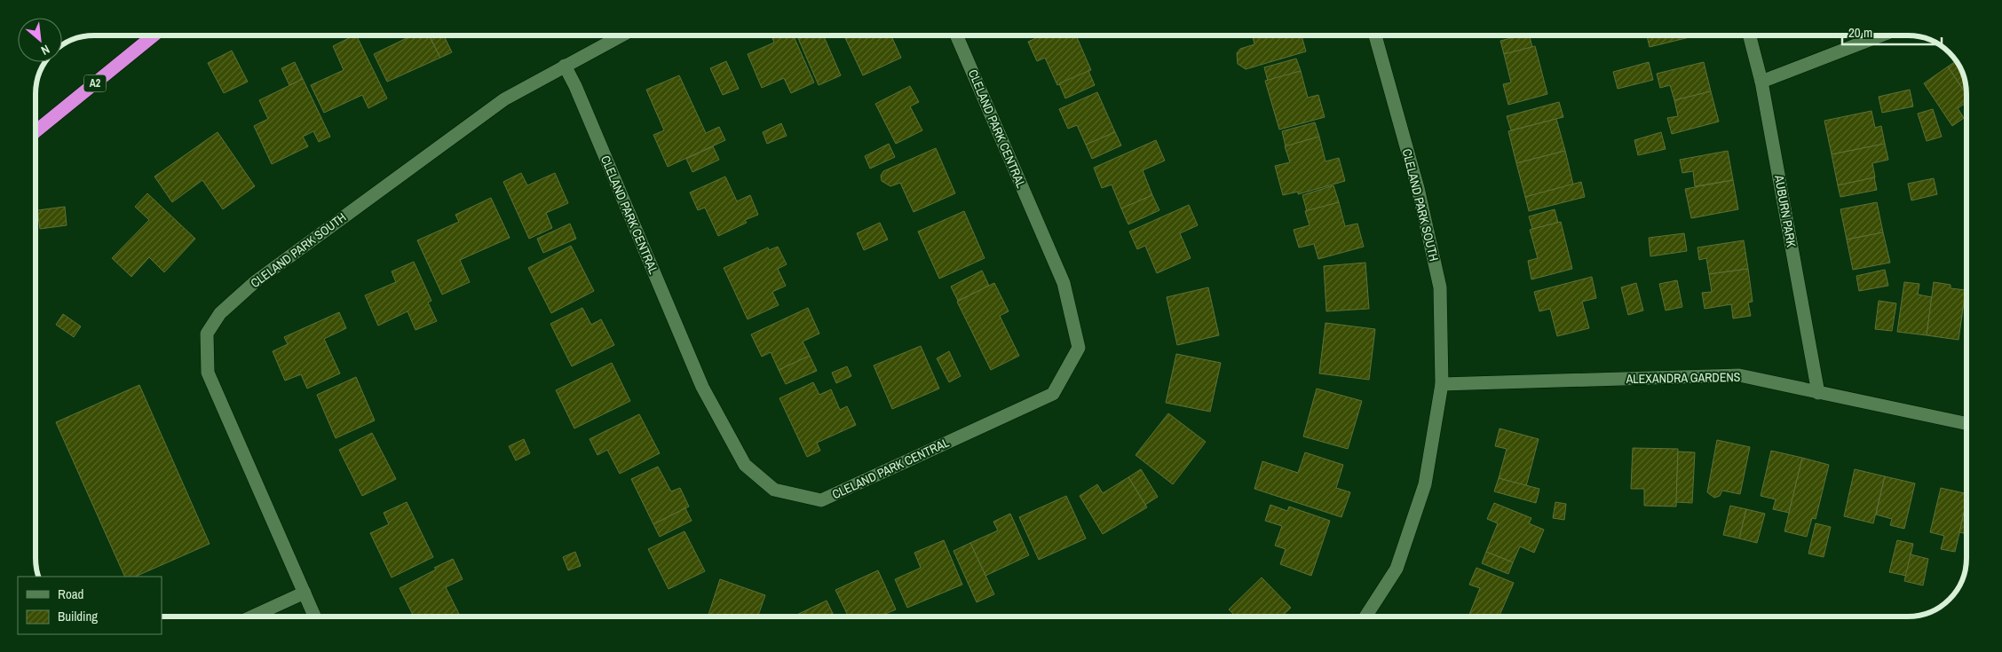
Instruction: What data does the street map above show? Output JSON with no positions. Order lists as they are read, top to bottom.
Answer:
{
  "streets": {
    "highway": ["A2"],
    "street": [
      "CLELAND PARK CENTRAL",
      "CLELAND PARK SOUTH",
      "AUBURN PARK",
      "ALEXANDRA GARDENS"
    ]
  },
  "crossings": [
    ["CLELAND PARK CENTRAL", "CLELAND PARK SOUTH"],
    ["CLELAND PARK SOUTH", "ALEXANDRA GARDENS"],
    ["AUBURN PARK", "ALEXANDRA GARDENS"]
  ],
  "legend": ["Road", "Building"],
  "scale_bar": "20 m",
  "north": "bottom right"
}
